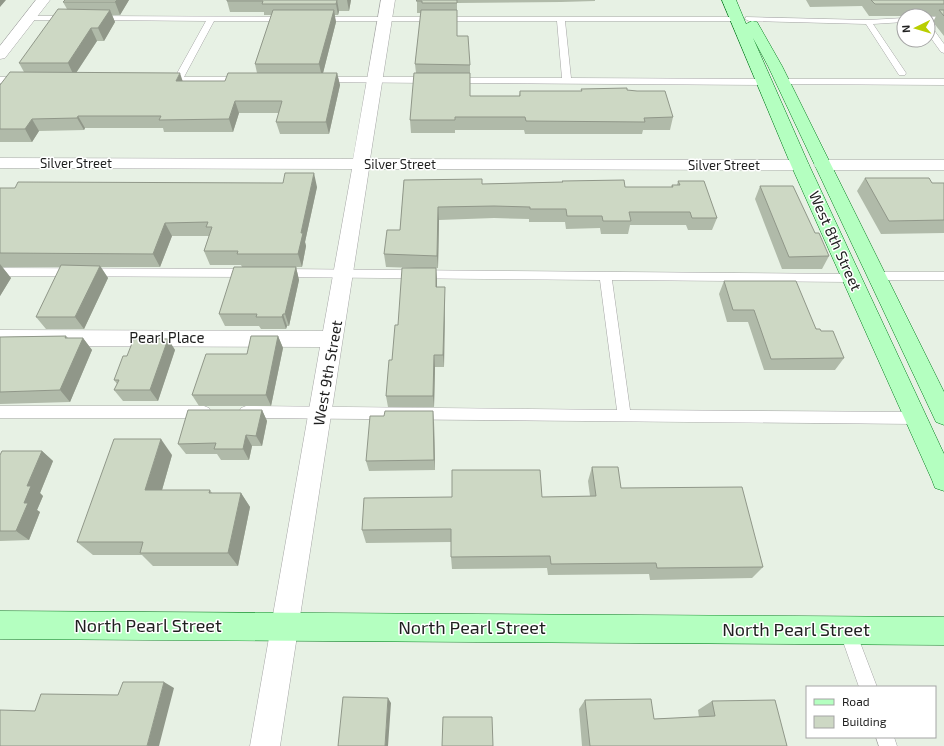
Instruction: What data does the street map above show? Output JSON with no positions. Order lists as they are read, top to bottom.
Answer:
{
  "streets": {
    "street": [
      "Silver Street",
      "West 8th Street",
      "Pearl Place",
      "West 9th Street",
      "North Pearl Street"
    ]
  },
  "crossings": [
    ["Silver Street", "West 8th Street"],
    ["Silver Street", "West 9th Street"],
    ["Pearl Place", "West 9th Street"],
    ["West 9th Street", "North Pearl Street"]
  ],
  "legend": ["Road", "Building"],
  "north": "left"
}
